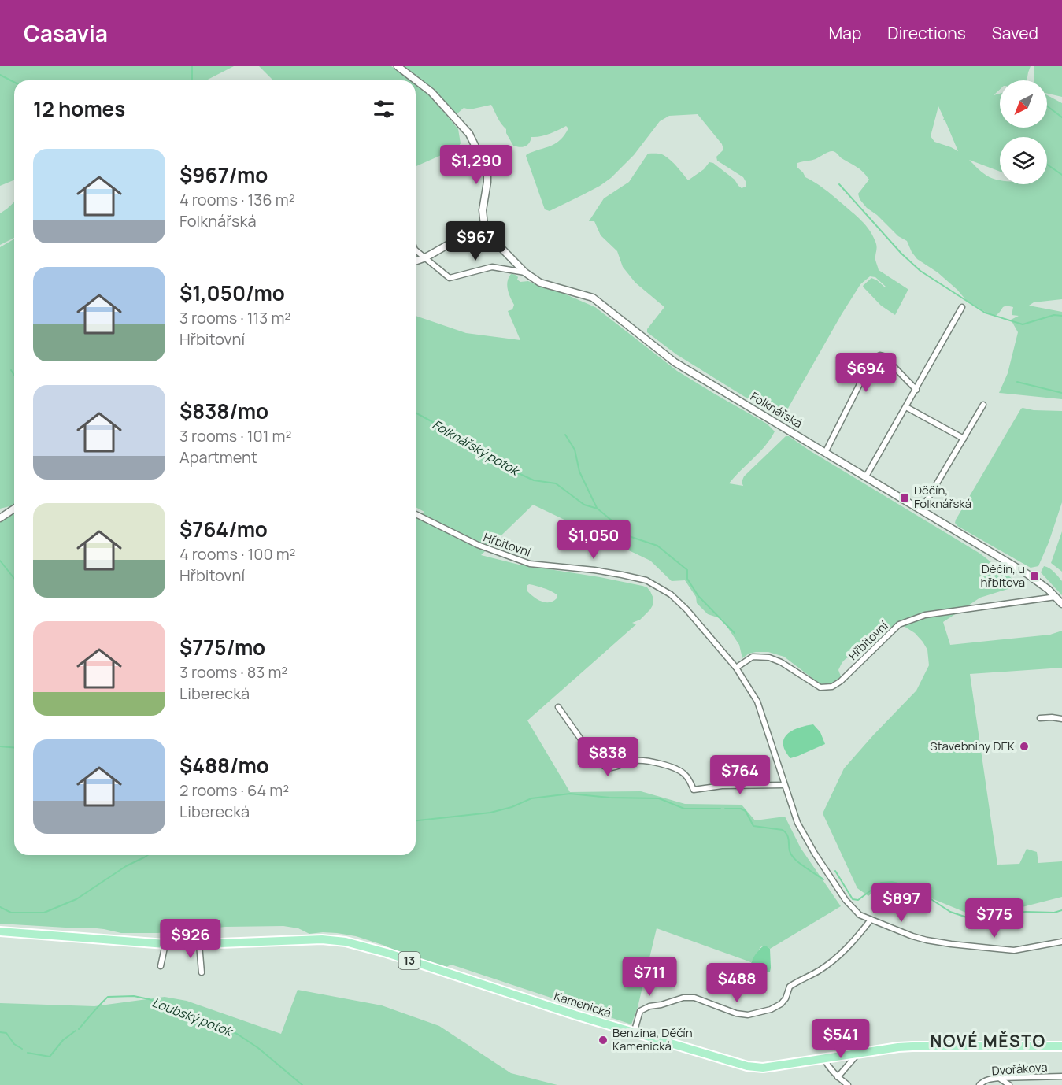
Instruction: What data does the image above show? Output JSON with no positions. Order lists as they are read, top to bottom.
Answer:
{
  "streets": {
    "main road": ["13", "Kamenická"],
    "street": ["Folknářská", "Hřbitovní", "Dvořákova"]
  },
  "crossings": [
    ["Folknářská", "Hřbitovní"],
    ["13", "Kamenická"]
  ],
  "districts": ["NOVÉ MĚSTO"],
  "water": ["Folknářský potok", "Loubský potok"],
  "places": {
    "transit": ["Děčín, Folknářská", "Děčín, u hřbitova"],
    "other": ["Stavebniny DEK", "Benzina, Děčín Kamenická"]
  },
  "north": "bottom left",
  "page": {
    "header": "Casavia",
    "nav": ["Map", "Directions", "Saved"],
    "heading": "12 homes",
    "list": [
      {
        "name": "$967/mo",
        "note": "4 rooms · 136 m² · Folknářská"
      },
      {
        "name": "$1,050/mo",
        "note": "3 rooms · 113 m² · Hřbitovní"
      },
      {
        "name": "$838/mo",
        "note": "3 rooms · 101 m² · Apartment"
      },
      {
        "name": "$764/mo",
        "note": "4 rooms · 100 m² · Hřbitovní"
      },
      {
        "name": "$775/mo",
        "note": "3 rooms · 83 m² · Liberecká"
      },
      {
        "name": "$488/mo",
        "note": "2 rooms · 64 m² · Liberecká"
      }
    ],
    "price": [
      "$1,290",
      "$967",
      "$694",
      "$1,050",
      "$838",
      "$764",
      "$897",
      "$775",
      "$926",
      "$711",
      "$488",
      "$541"
    ]
  }
}
